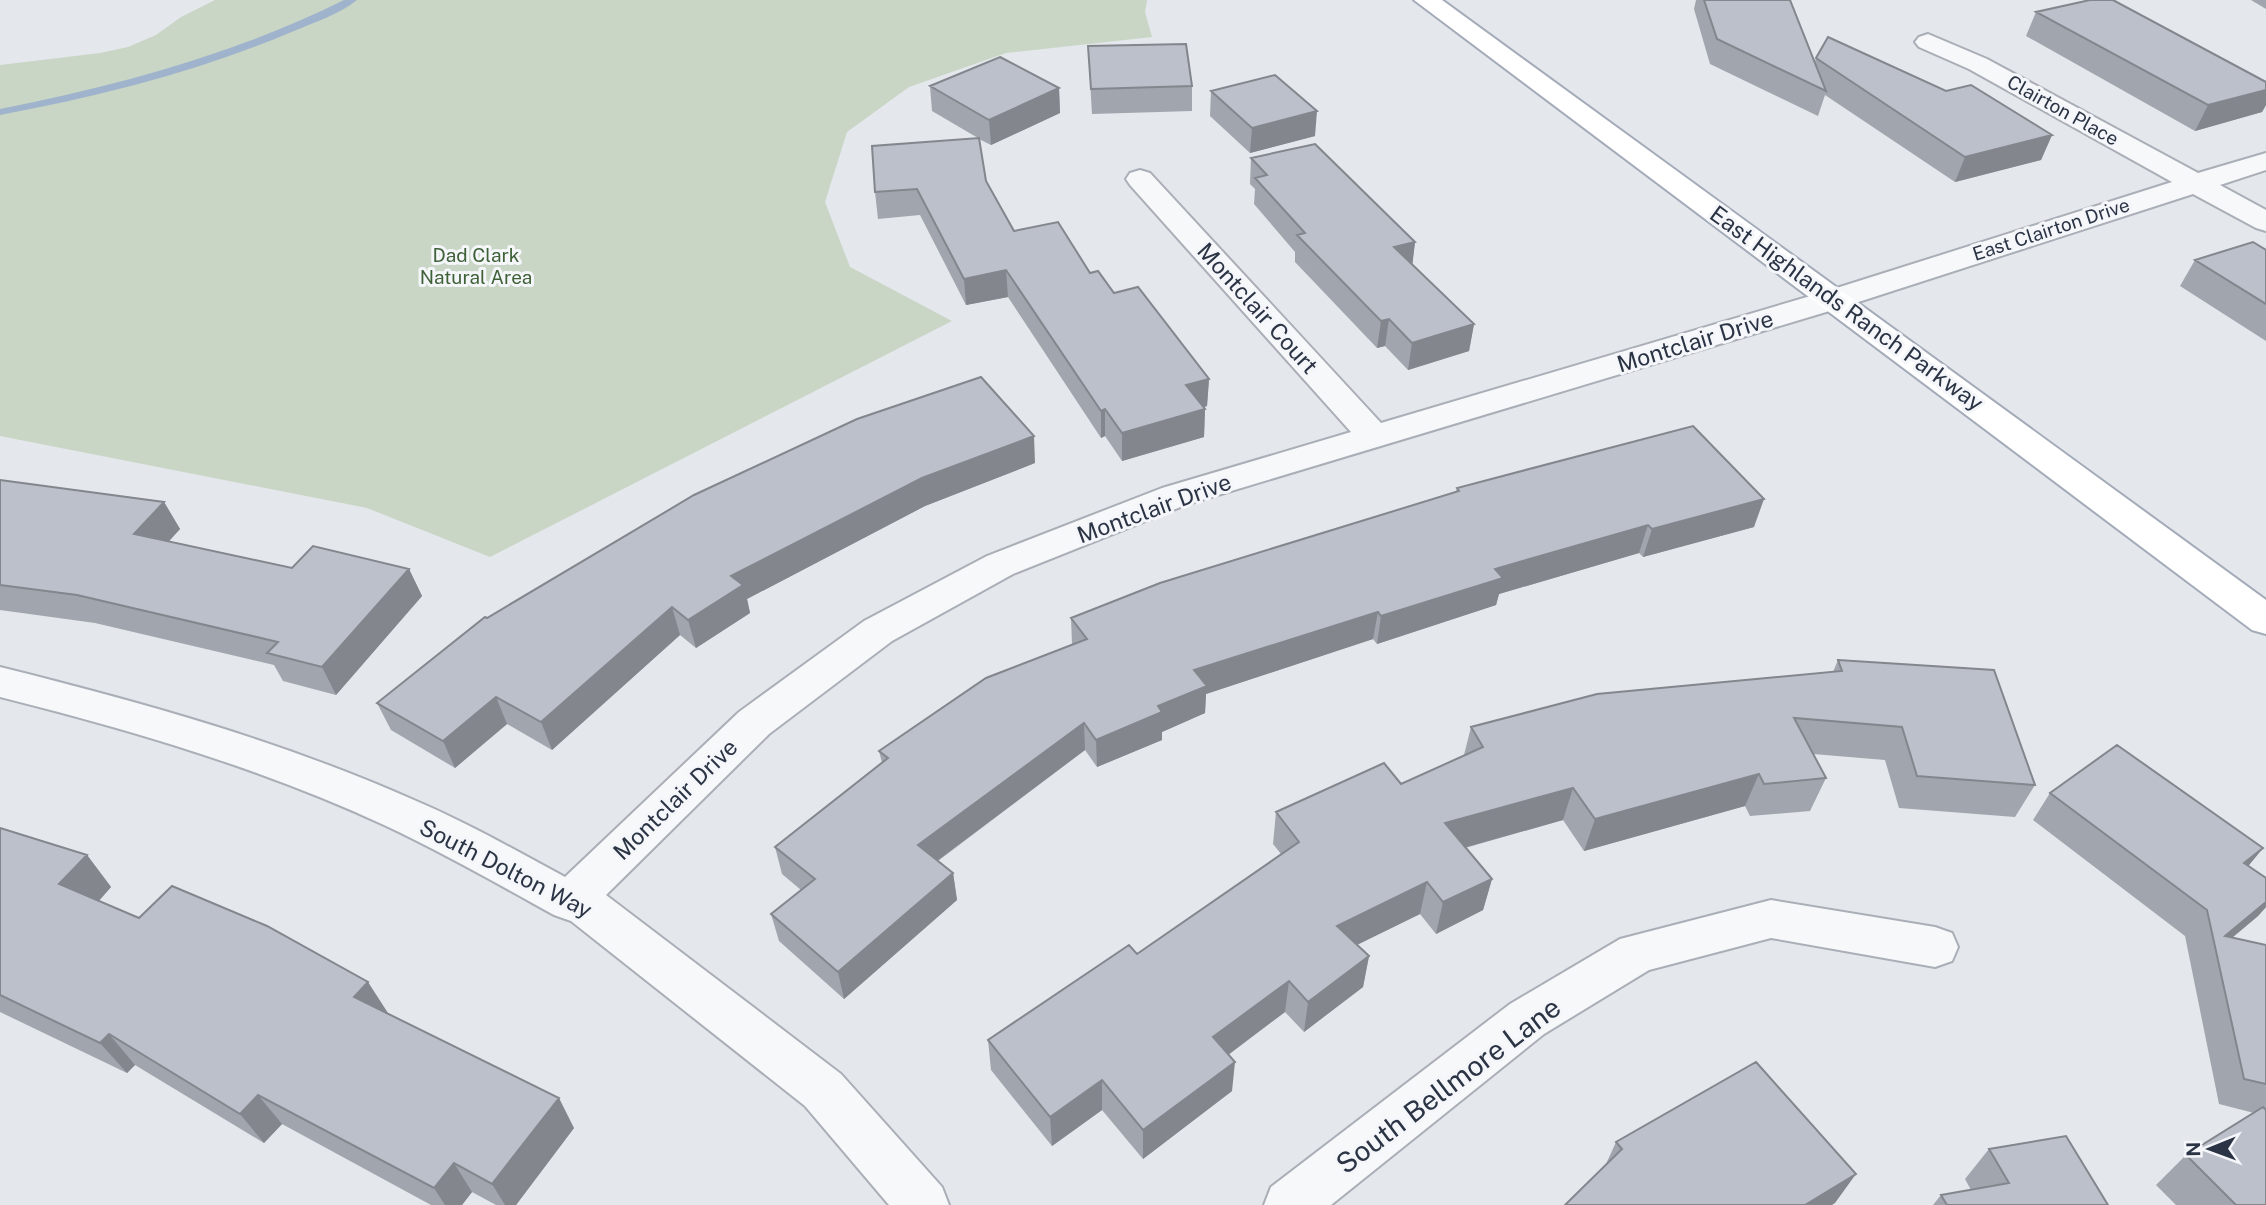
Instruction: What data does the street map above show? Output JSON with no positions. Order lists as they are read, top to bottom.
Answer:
{
  "streets": {
    "main road": ["East Highlands Ranch Parkway"],
    "street": [
      "Clairton Place",
      "East Clairton Drive",
      "Montclair Court",
      "Montclair Drive",
      "South Dolton Way",
      "South Bellmore Lane"
    ]
  },
  "crossings": [
    ["Clairton Place", "East Clairton Drive"],
    ["East Clairton Drive", "East Highlands Ranch Parkway"],
    ["East Clairton Drive", "Montclair Drive"],
    ["Montclair Court", "Montclair Drive"],
    ["East Highlands Ranch Parkway", "Montclair Drive"],
    ["Montclair Drive", "South Dolton Way"]
  ],
  "parks": ["Dad Clark Natural Area"],
  "north": "left"
}
